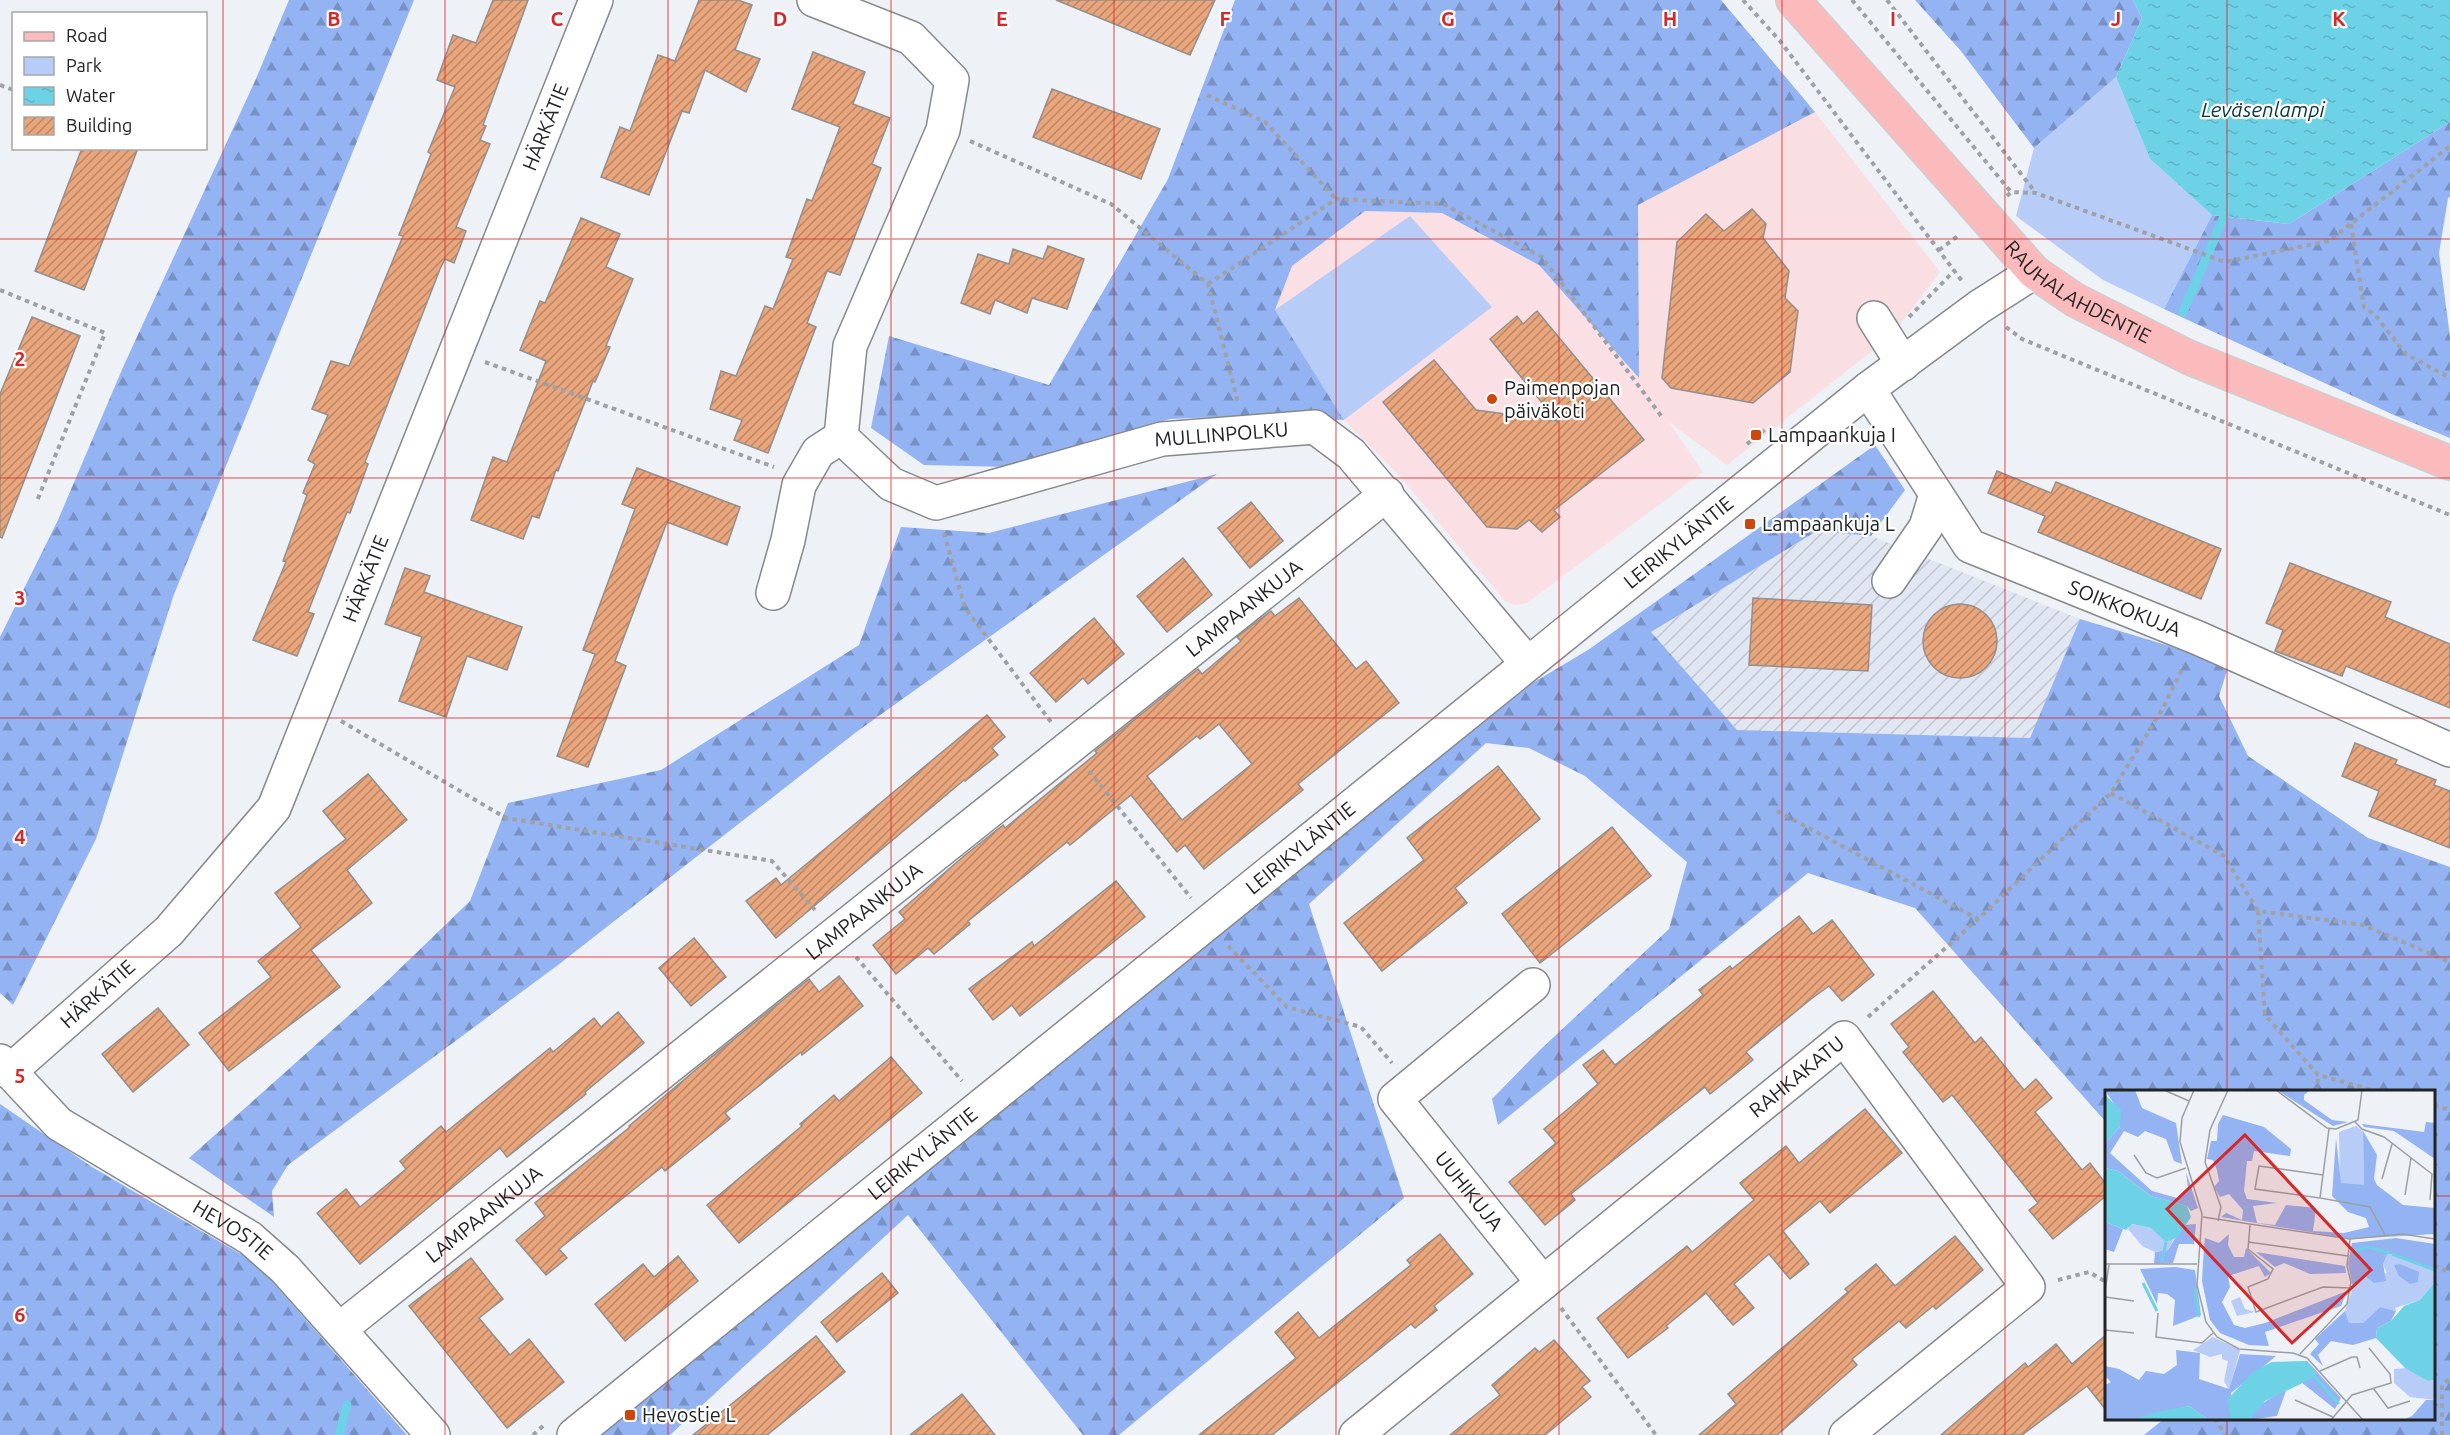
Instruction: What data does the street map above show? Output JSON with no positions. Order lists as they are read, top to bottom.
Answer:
{
  "streets": {
    "main road": ["RAUHALAHDENTIE"],
    "street": [
      "HÄRKÄTIE",
      "MULLINPOLKU",
      "LEIRIKYLÄNTIE",
      "SOIKKOKUJA",
      "LAMPAANKUJA",
      "RAHKAKATU",
      "UUHIKUJA",
      "HEVOSTIE"
    ]
  },
  "crossings": [
    ["HÄRKÄTIE", "HEVOSTIE"],
    ["RAUHALAHDENTIE", "LEIRIKYLÄNTIE"],
    ["MULLINPOLKU", "LEIRIKYLÄNTIE"],
    ["MULLINPOLKU", "LAMPAANKUJA"],
    ["LEIRIKYLÄNTIE", "SOIKKOKUJA"],
    ["LAMPAANKUJA", "HEVOSTIE"],
    ["RAHKAKATU", "UUHIKUJA"]
  ],
  "water": ["Leväsenlampi"],
  "places": {
    "other": ["Paimenpojan päiväkoti"],
    "transit": ["Lampaankuja I", "Lampaankuja L", "Hevostie L"]
  },
  "legend": [
    "Road",
    "Park",
    "Water",
    "Building"
  ],
  "grid": {
    "columns": [
      "B",
      "C",
      "D",
      "E",
      "F",
      "G",
      "H",
      "I",
      "J",
      "K"
    ],
    "rows": [
      "2",
      "3",
      "4",
      "5",
      "6"
    ]
  }
}
